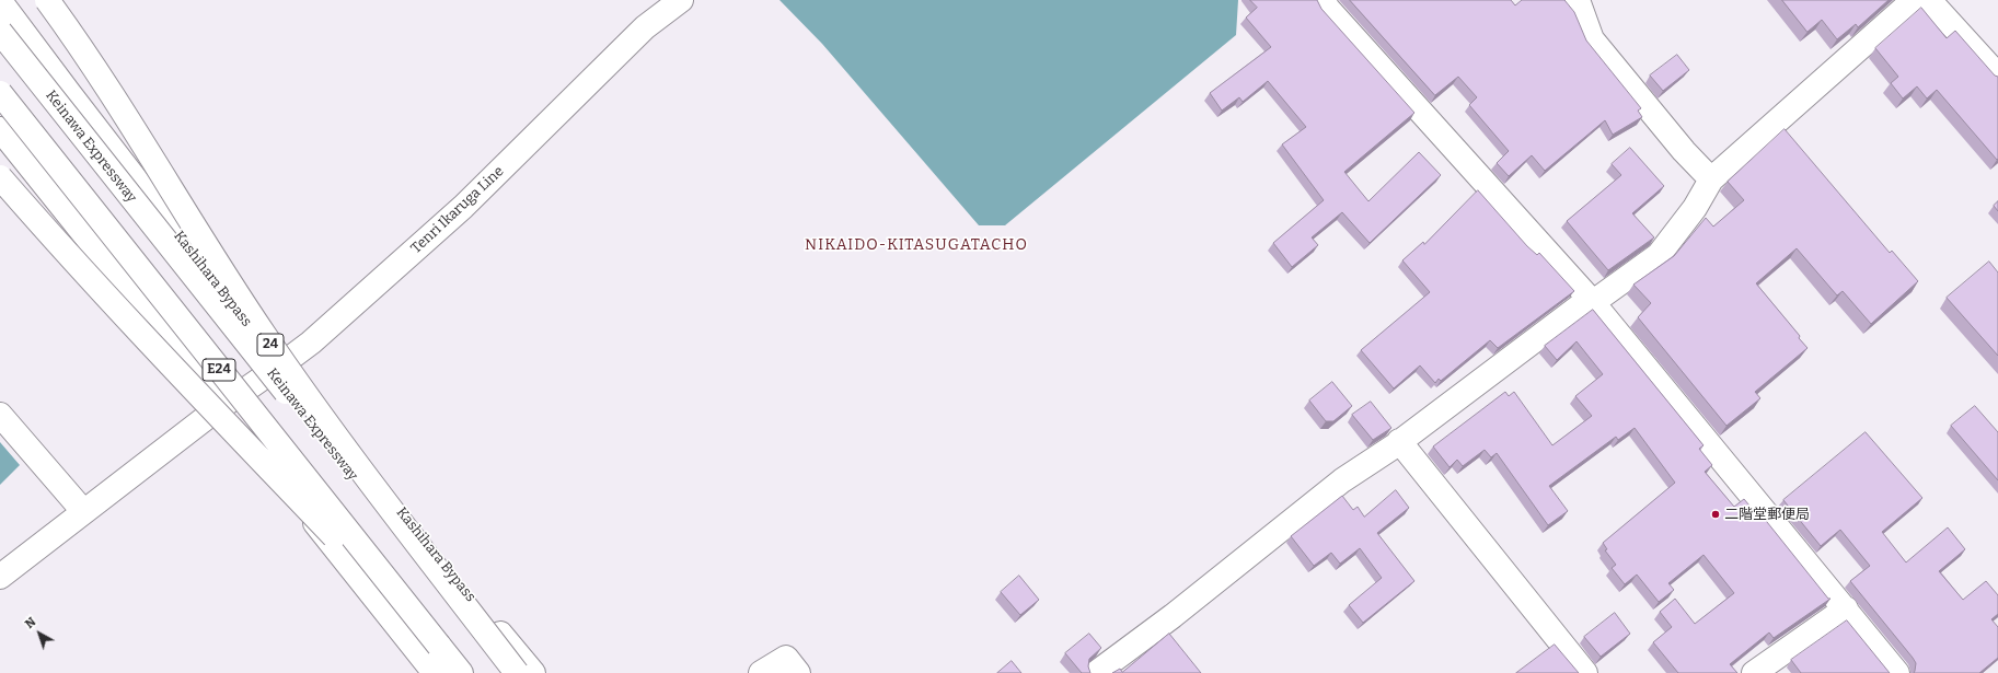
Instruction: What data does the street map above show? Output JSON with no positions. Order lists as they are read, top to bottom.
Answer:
{
  "streets": {
    "main road": [
      "Keinawa Expressway",
      "Tenri Ikaruga Line",
      "Kashihara Bypass",
      "24",
      "E24"
    ]
  },
  "crossings": [
    ["Tenri Ikaruga Line", "Kashihara Bypass"]
  ],
  "districts": ["NIKAIDO-KITASUGATACHO"],
  "places": ["二階堂郵便局"],
  "north": "top left"
}
